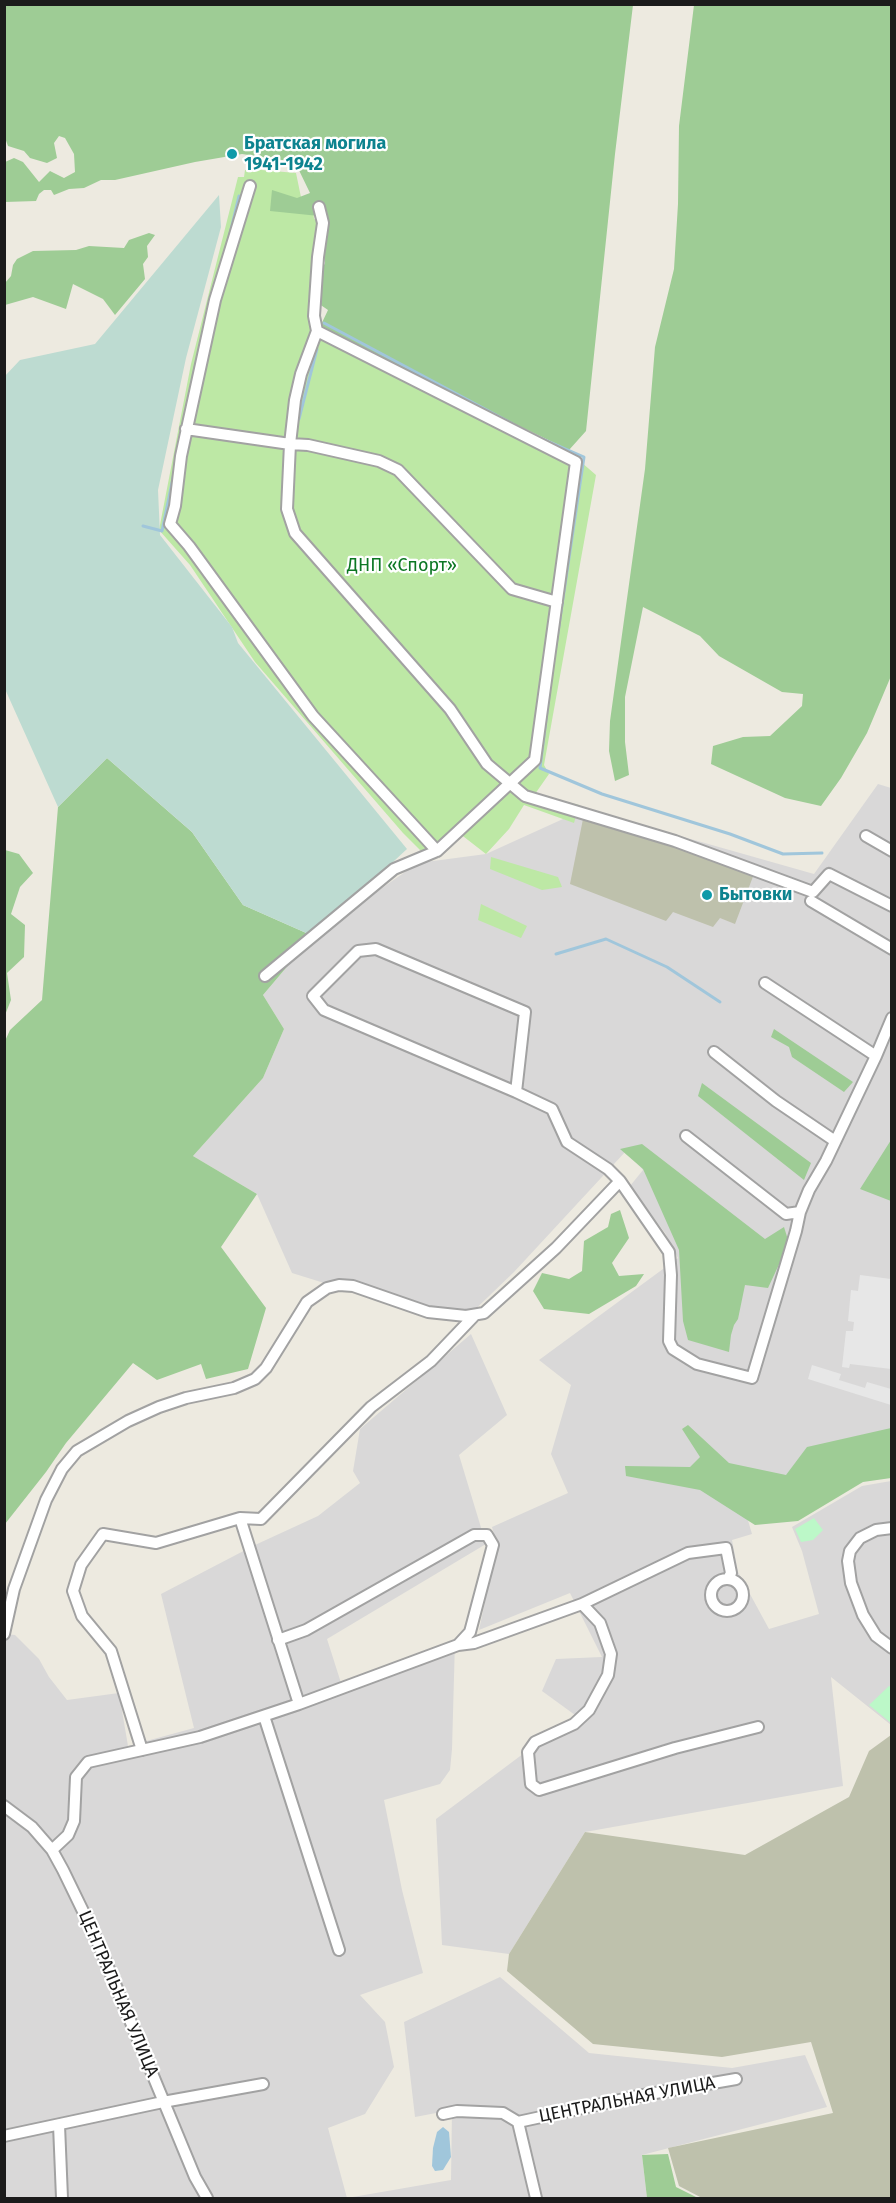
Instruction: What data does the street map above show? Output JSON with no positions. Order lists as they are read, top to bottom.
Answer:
{
  "streets": {
    "street": ["ЦЕНТРАЛЬНАЯ УЛИЦА"]
  },
  "parks": ["ДНП «Спорт»"],
  "places": ["Братская могила 1941-1942", "Бытовки"]
}
